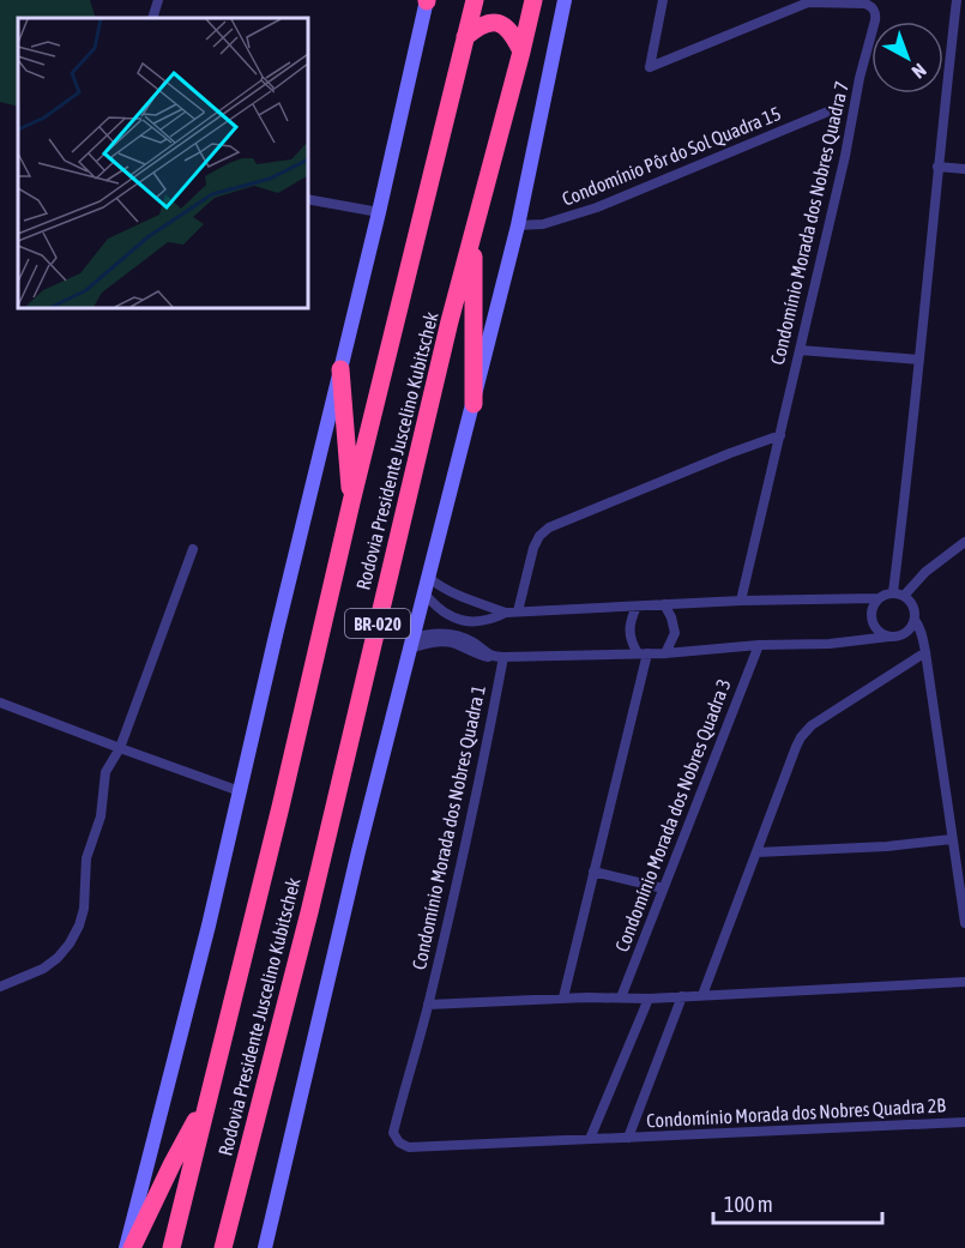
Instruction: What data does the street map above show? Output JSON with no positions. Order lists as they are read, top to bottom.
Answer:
{
  "streets": {
    "highway": ["Rodovia Presidente Juscelino Kubitschek", "BR-020"],
    "street": [
      "Condomínio Pôr do Sol Quadra 15",
      "Condomínio Morada dos Nobres Quadra 7",
      "Condomínio Morada dos Nobres Quadra 3",
      "Condomínio Morada dos Nobres Quadra 1",
      "Condomínio Morada dos Nobres Quadra 2B"
    ]
  },
  "scale_bar": "100 m",
  "north": "bottom right"
}
